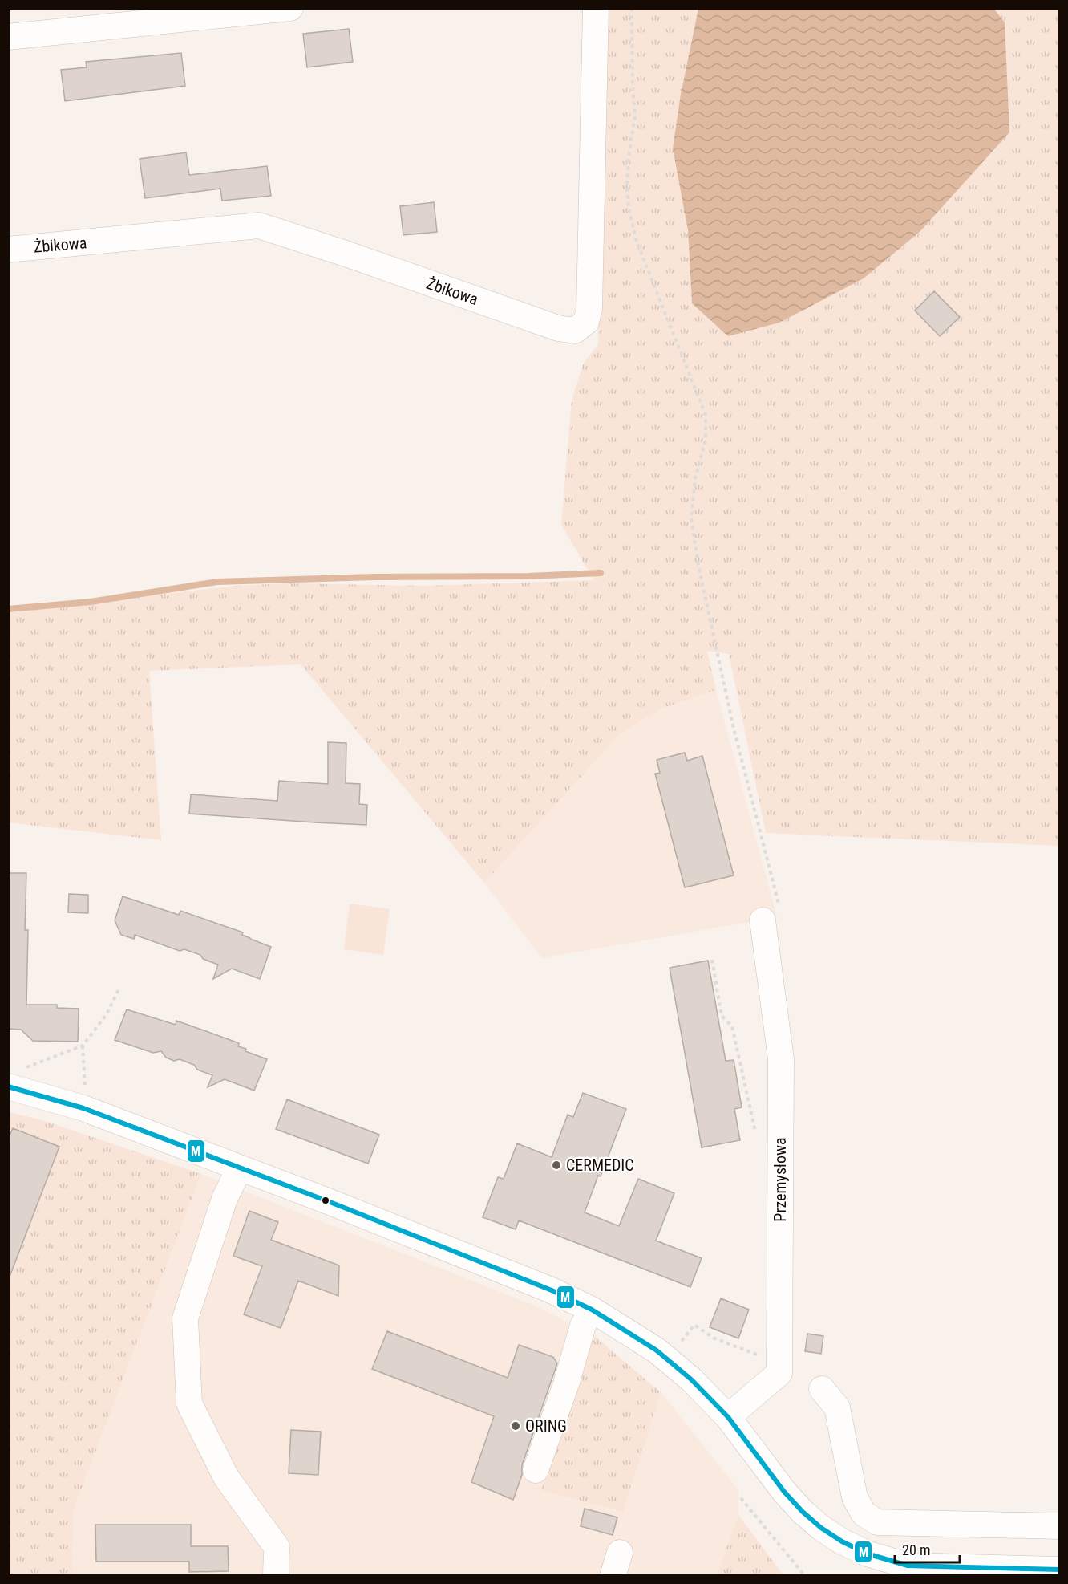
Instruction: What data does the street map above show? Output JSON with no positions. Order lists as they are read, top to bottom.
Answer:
{
  "streets": {
    "street": ["Żbikowa", "Przemysłowa"]
  },
  "places": ["CERMEDIC", "ORING"],
  "lines": ["transit line M"],
  "scale_bar": "20 m"
}
